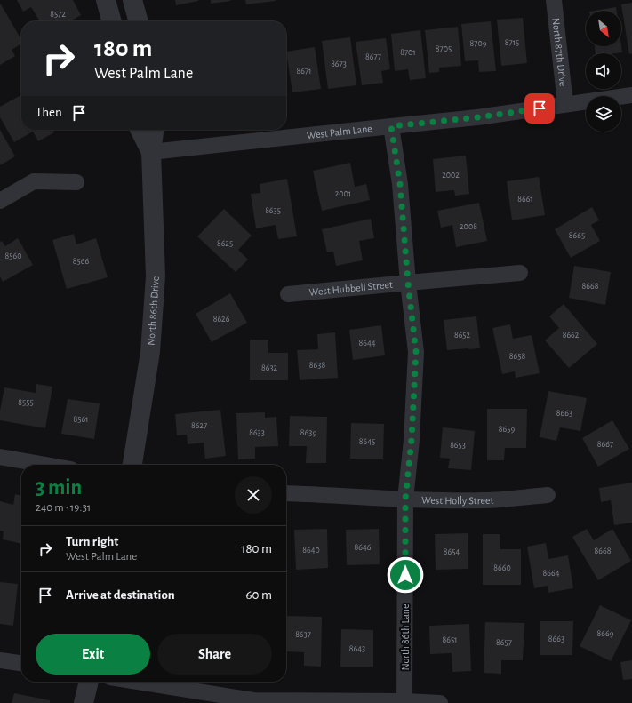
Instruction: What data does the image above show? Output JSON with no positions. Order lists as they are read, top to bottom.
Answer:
{
  "streets": {
    "street": [
      "North 87th Drive",
      "West Palm Lane",
      "West Hubbell Street",
      "North 86th Drive",
      "West Holly Street",
      "North 86th Lane"
    ]
  },
  "crossings": [
    ["North 87th Drive", "West Palm Lane"],
    ["West Palm Lane", "North 86th Drive"],
    ["West Palm Lane", "North 86th Lane"],
    ["West Hubbell Street", "North 86th Lane"],
    ["West Holly Street", "North 86th Lane"]
  ],
  "house_numbers": [
    "8572",
    "8715",
    "8709",
    "8705",
    "8701",
    "8677",
    "8673",
    "8671",
    "2002",
    "2001",
    "8661",
    "8635",
    "2008",
    "8665",
    "8625",
    "8560",
    "8566",
    "8668",
    "8626",
    "8652",
    "8662",
    "8644",
    "8658",
    "8638",
    "8632",
    "8555",
    "8663",
    "8561",
    "8627",
    "8659",
    "8633",
    "8639",
    "8645",
    "8667",
    "8653",
    "8646",
    "8640",
    "8668",
    "8654",
    "8660",
    "8664",
    "8669",
    "8637",
    "8663",
    "8651",
    "8657",
    "8643"
  ],
  "north": "bottom right",
  "page": {
    "turn": ["180 m", "West Palm Lane"],
    "then": "Then",
    "heading": ["3 min", "240 m · 19:31"],
    "list": [
      {
        "name": "Turn right",
        "note": "West Palm Lane",
        "value": "180 m"
      },
      {
        "name": "Arrive at destination",
        "value": "60 m"
      }
    ],
    "buttons": ["Exit", "Share"]
  }
}
